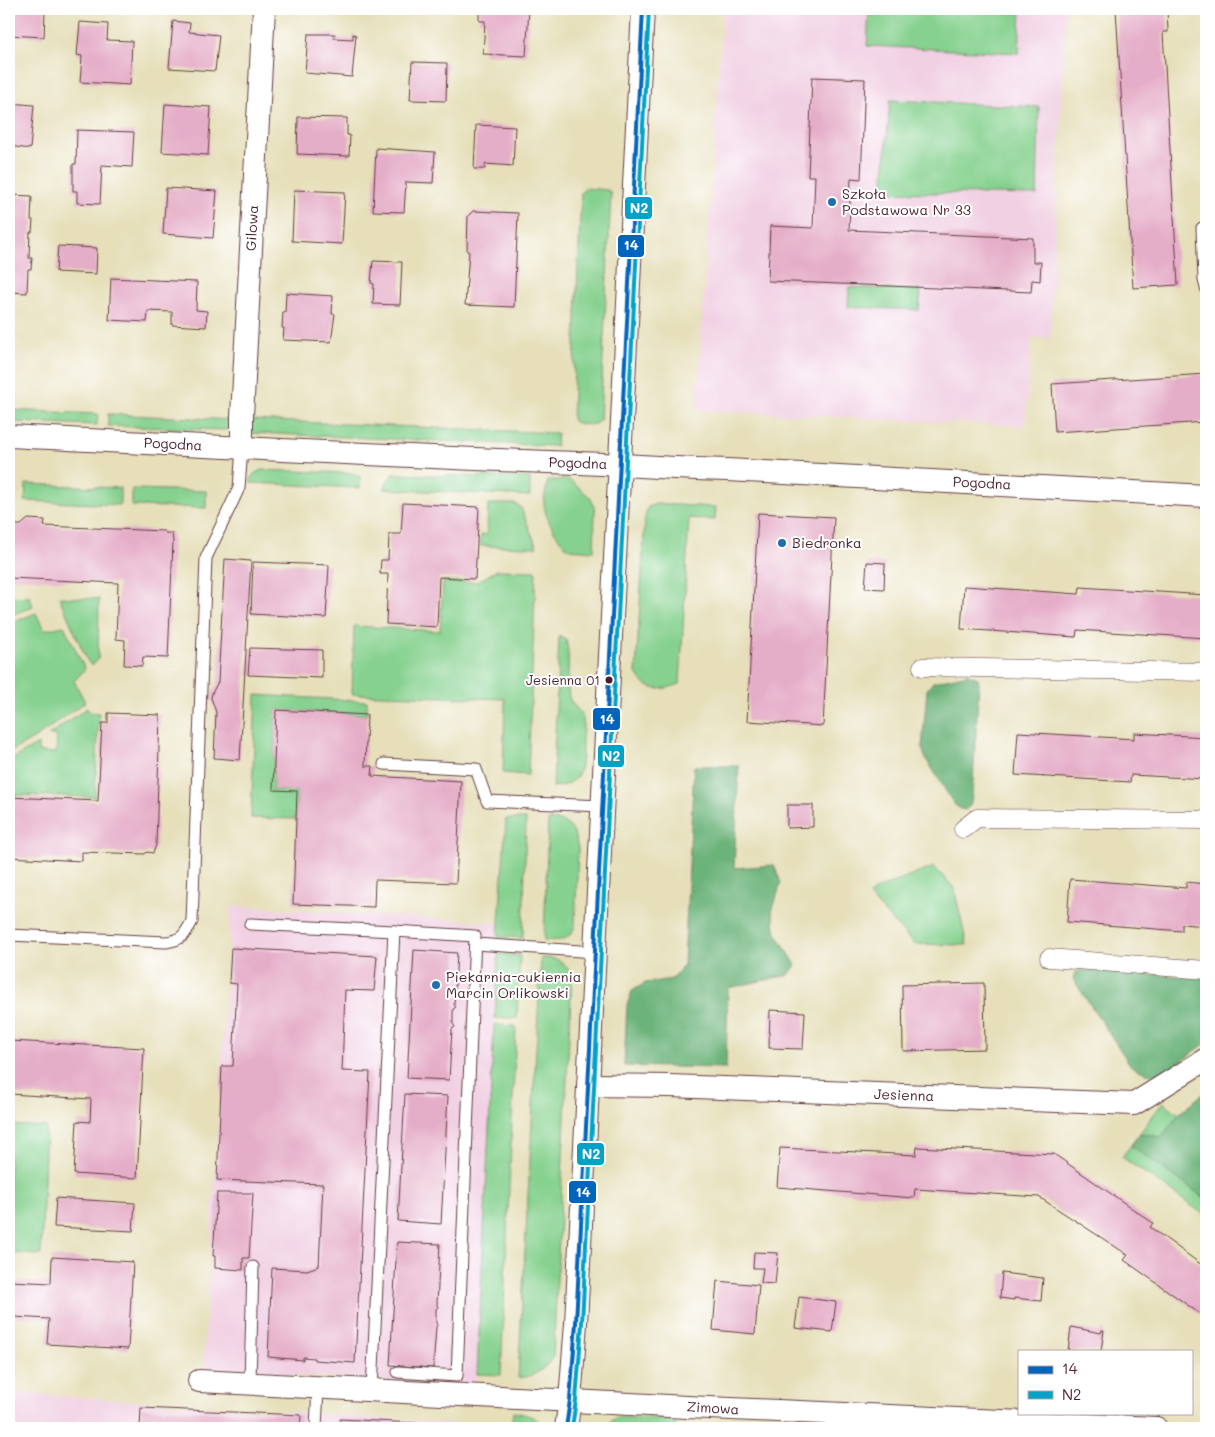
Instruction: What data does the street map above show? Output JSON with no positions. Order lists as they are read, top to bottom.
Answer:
{
  "streets": {
    "street": [
      "Gilowa",
      "Pogodna",
      "Jesienna",
      "Zimowa"
    ]
  },
  "crossings": [
    ["Gilowa", "Pogodna"]
  ],
  "places": [
    "Szkoła Podstawowa Nr 33",
    "Biedronka",
    "Jesienna 01",
    "Piekarnia-cukiernia Marcin Orlikowski"
  ],
  "lines": ["transit line 14", "transit line N2"],
  "legend": ["14", "N2"]
}
